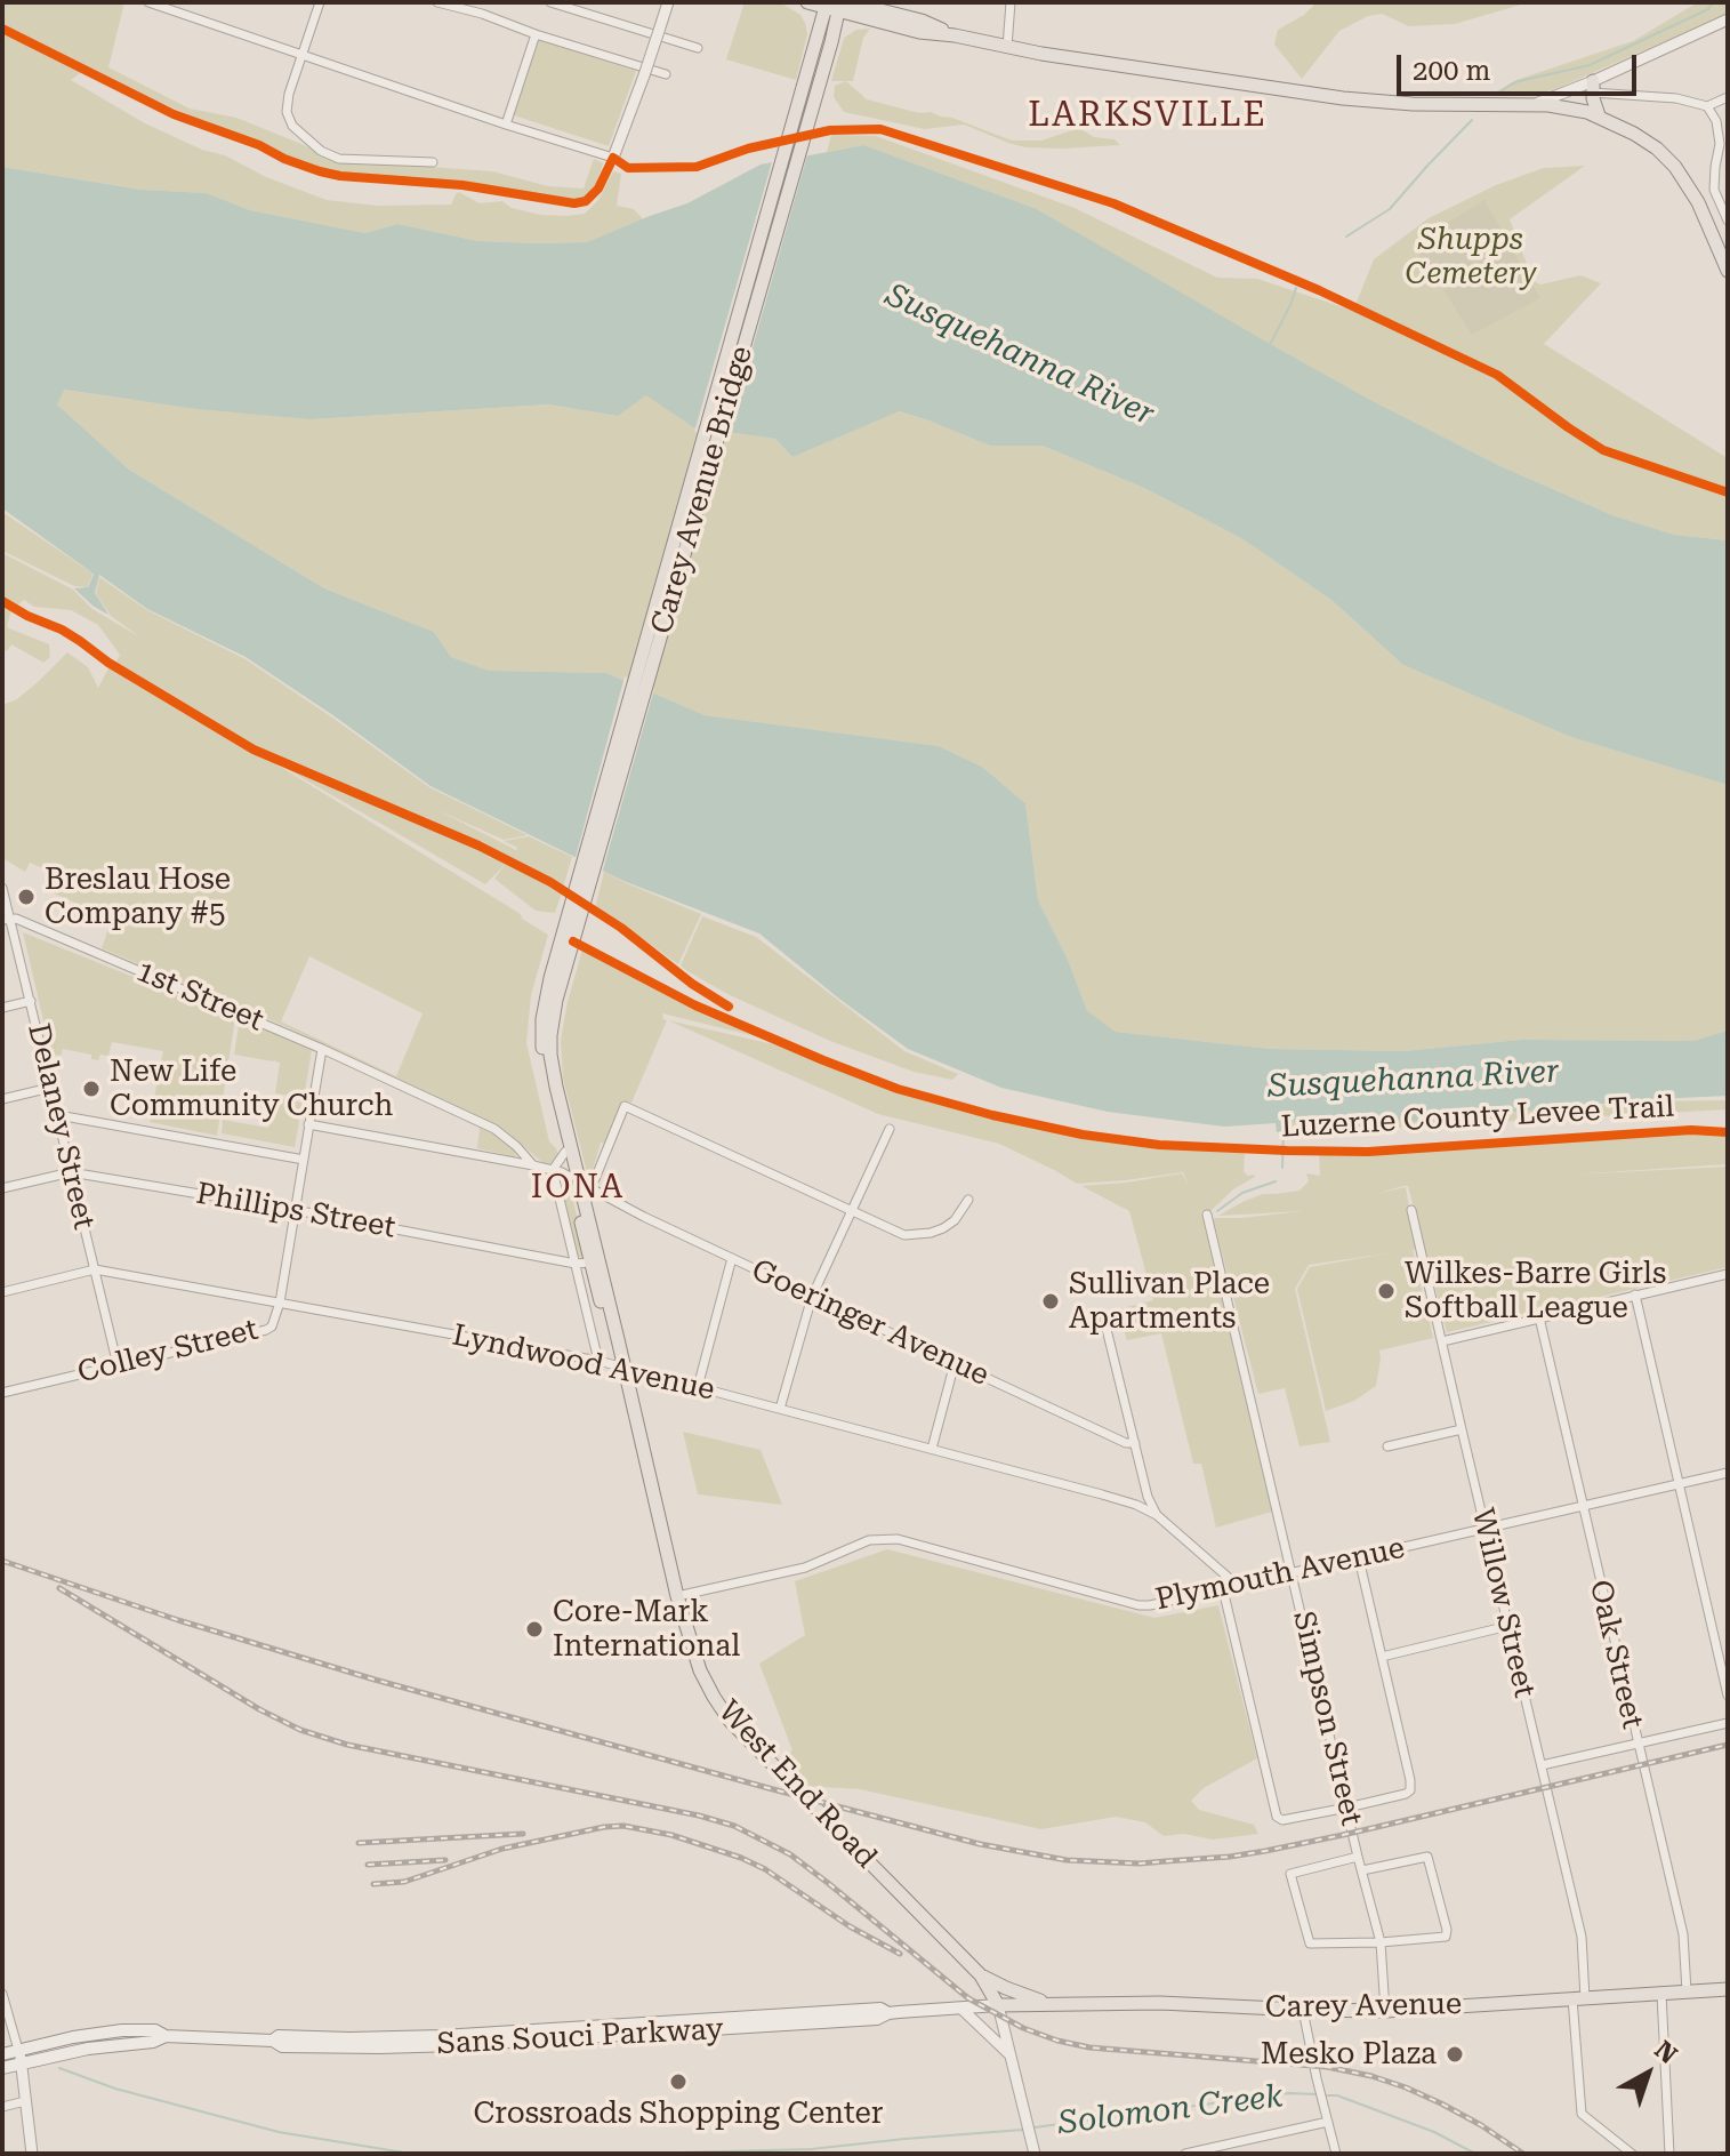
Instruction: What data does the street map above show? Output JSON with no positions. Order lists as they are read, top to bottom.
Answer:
{
  "streets": {
    "main road": [
      "Carey Avenue Bridge",
      "West End Road",
      "Carey Avenue",
      "Sans Souci Parkway"
    ],
    "street": [
      "1st Street",
      "Delaney Street",
      "Phillips Street",
      "Goeringer Avenue",
      "Colley Street",
      "Lyndwood Avenue",
      "Plymouth Avenue",
      "Willow Street",
      "Oak Street",
      "Simpson Street"
    ],
    "cycle path": ["Luzerne County Levee Trail"]
  },
  "crossings": [
    ["Carey Avenue Bridge", "West End Road"],
    ["1st Street", "Delaney Street"],
    ["1st Street", "Goeringer Avenue"],
    ["1st Street", "Colley Street"],
    ["Delaney Street", "Phillips Street"],
    ["Delaney Street", "Colley Street"],
    ["Delaney Street", "Lyndwood Avenue"],
    ["Phillips Street", "Colley Street"],
    ["Phillips Street", "West End Road"],
    ["Goeringer Avenue", "Colley Street"],
    ["Goeringer Avenue", "West End Road"],
    ["Colley Street", "Lyndwood Avenue"],
    ["Lyndwood Avenue", "West End Road"],
    ["Plymouth Avenue", "Willow Street"],
    ["Plymouth Avenue", "Oak Street"],
    ["Plymouth Avenue", "Simpson Street"],
    ["Plymouth Avenue", "West End Road"],
    ["Willow Street", "Carey Avenue"],
    ["Oak Street", "Carey Avenue"],
    ["Simpson Street", "Carey Avenue"],
    ["West End Road", "Carey Avenue"],
    ["West End Road", "Sans Souci Parkway"],
    ["Carey Avenue", "Sans Souci Parkway"]
  ],
  "districts": ["LARKSVILLE", "IONA"],
  "water": ["Susquehanna River", "Solomon Creek"],
  "parks": ["Shupps Cemetery"],
  "places": [
    "Breslau Hose Company #5",
    "New Life Community Church",
    "Wilkes-Barre Girls Softball League",
    "Sullivan Place Apartments",
    "Core-Mark International",
    "Mesko Plaza",
    "Crossroads Shopping Center"
  ],
  "scale_bar": "200 m",
  "north": "top right"
}
